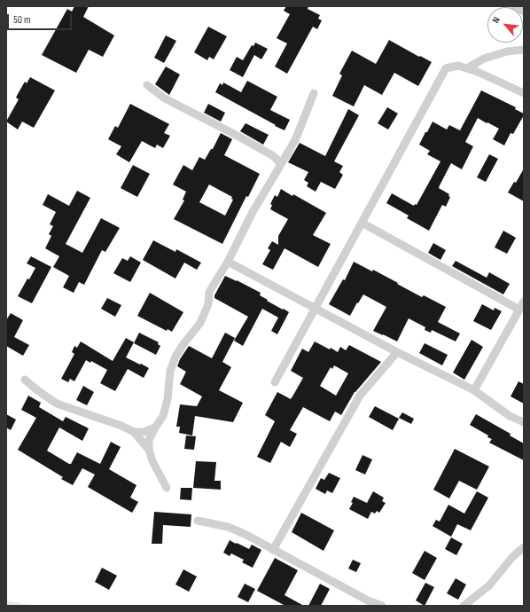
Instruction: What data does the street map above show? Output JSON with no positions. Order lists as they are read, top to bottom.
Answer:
{
  "scale_bar": "50 m",
  "north": "top left"
}
